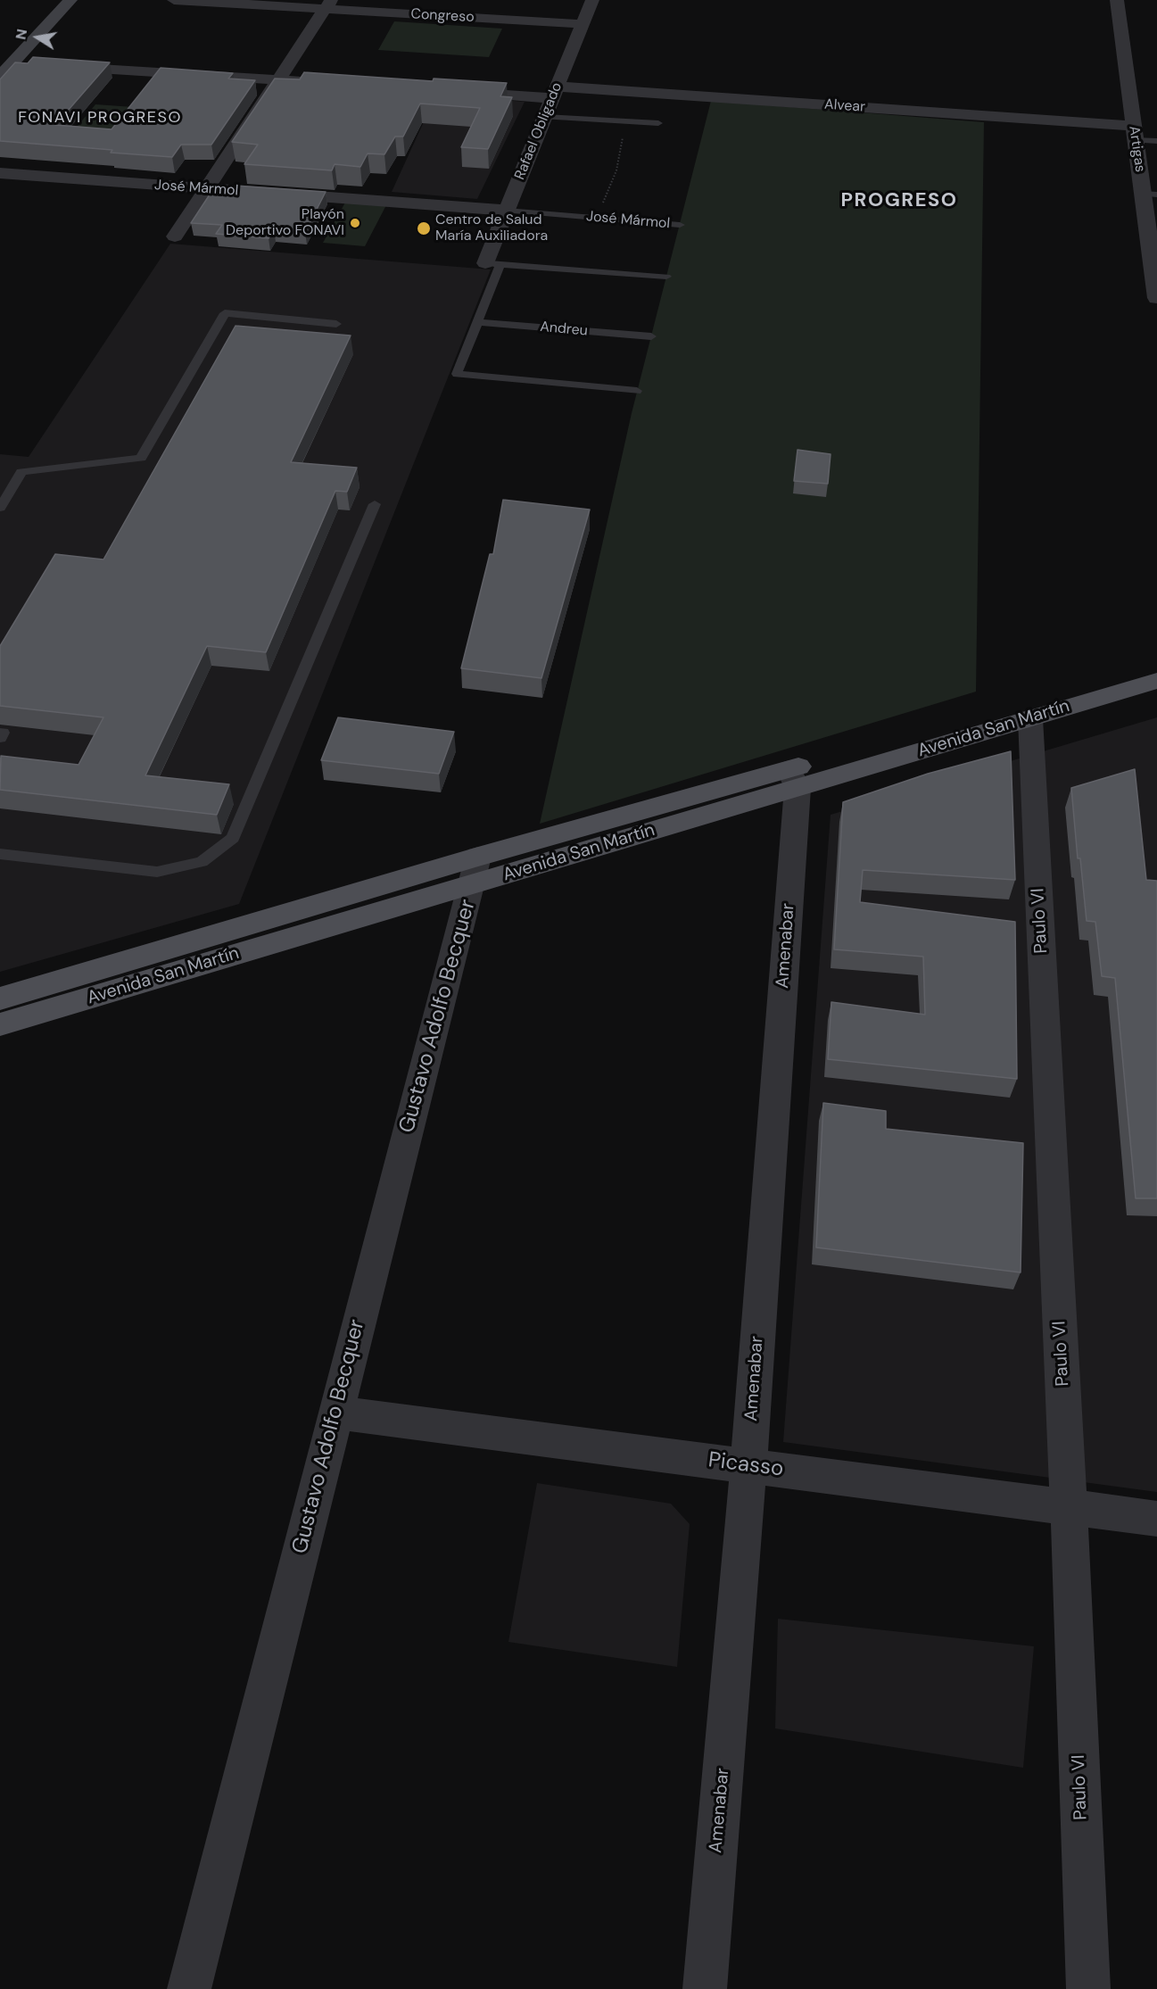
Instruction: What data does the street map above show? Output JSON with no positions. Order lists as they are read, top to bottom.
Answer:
{
  "streets": {
    "main road": ["Avenida San Martín"],
    "street": [
      "Congreso",
      "Alvear",
      "Rafael Obligado",
      "Artigas",
      "José Mármol",
      "Paulo VI",
      "Amenabar",
      "Gustavo Adolfo Becquer",
      "Picasso"
    ],
    "lane": ["Andreu"]
  },
  "crossings": [
    ["Congreso", "Rafael Obligado"],
    ["Alvear", "Rafael Obligado"],
    ["Alvear", "Artigas"],
    ["Rafael Obligado", "José Mármol"],
    ["Rafael Obligado", "Andreu"],
    ["Avenida San Martín", "Paulo VI"],
    ["Avenida San Martín", "Amenabar"],
    ["Avenida San Martín", "Gustavo Adolfo Becquer"],
    ["Paulo VI", "Picasso"],
    ["Amenabar", "Picasso"],
    ["Gustavo Adolfo Becquer", "Picasso"]
  ],
  "districts": ["FONAVI PROGRESO", "PROGRESO"],
  "places": ["Playón Deportivo FONAVI", "Centro de Salud María Auxiliadora"],
  "north": "left"
}
